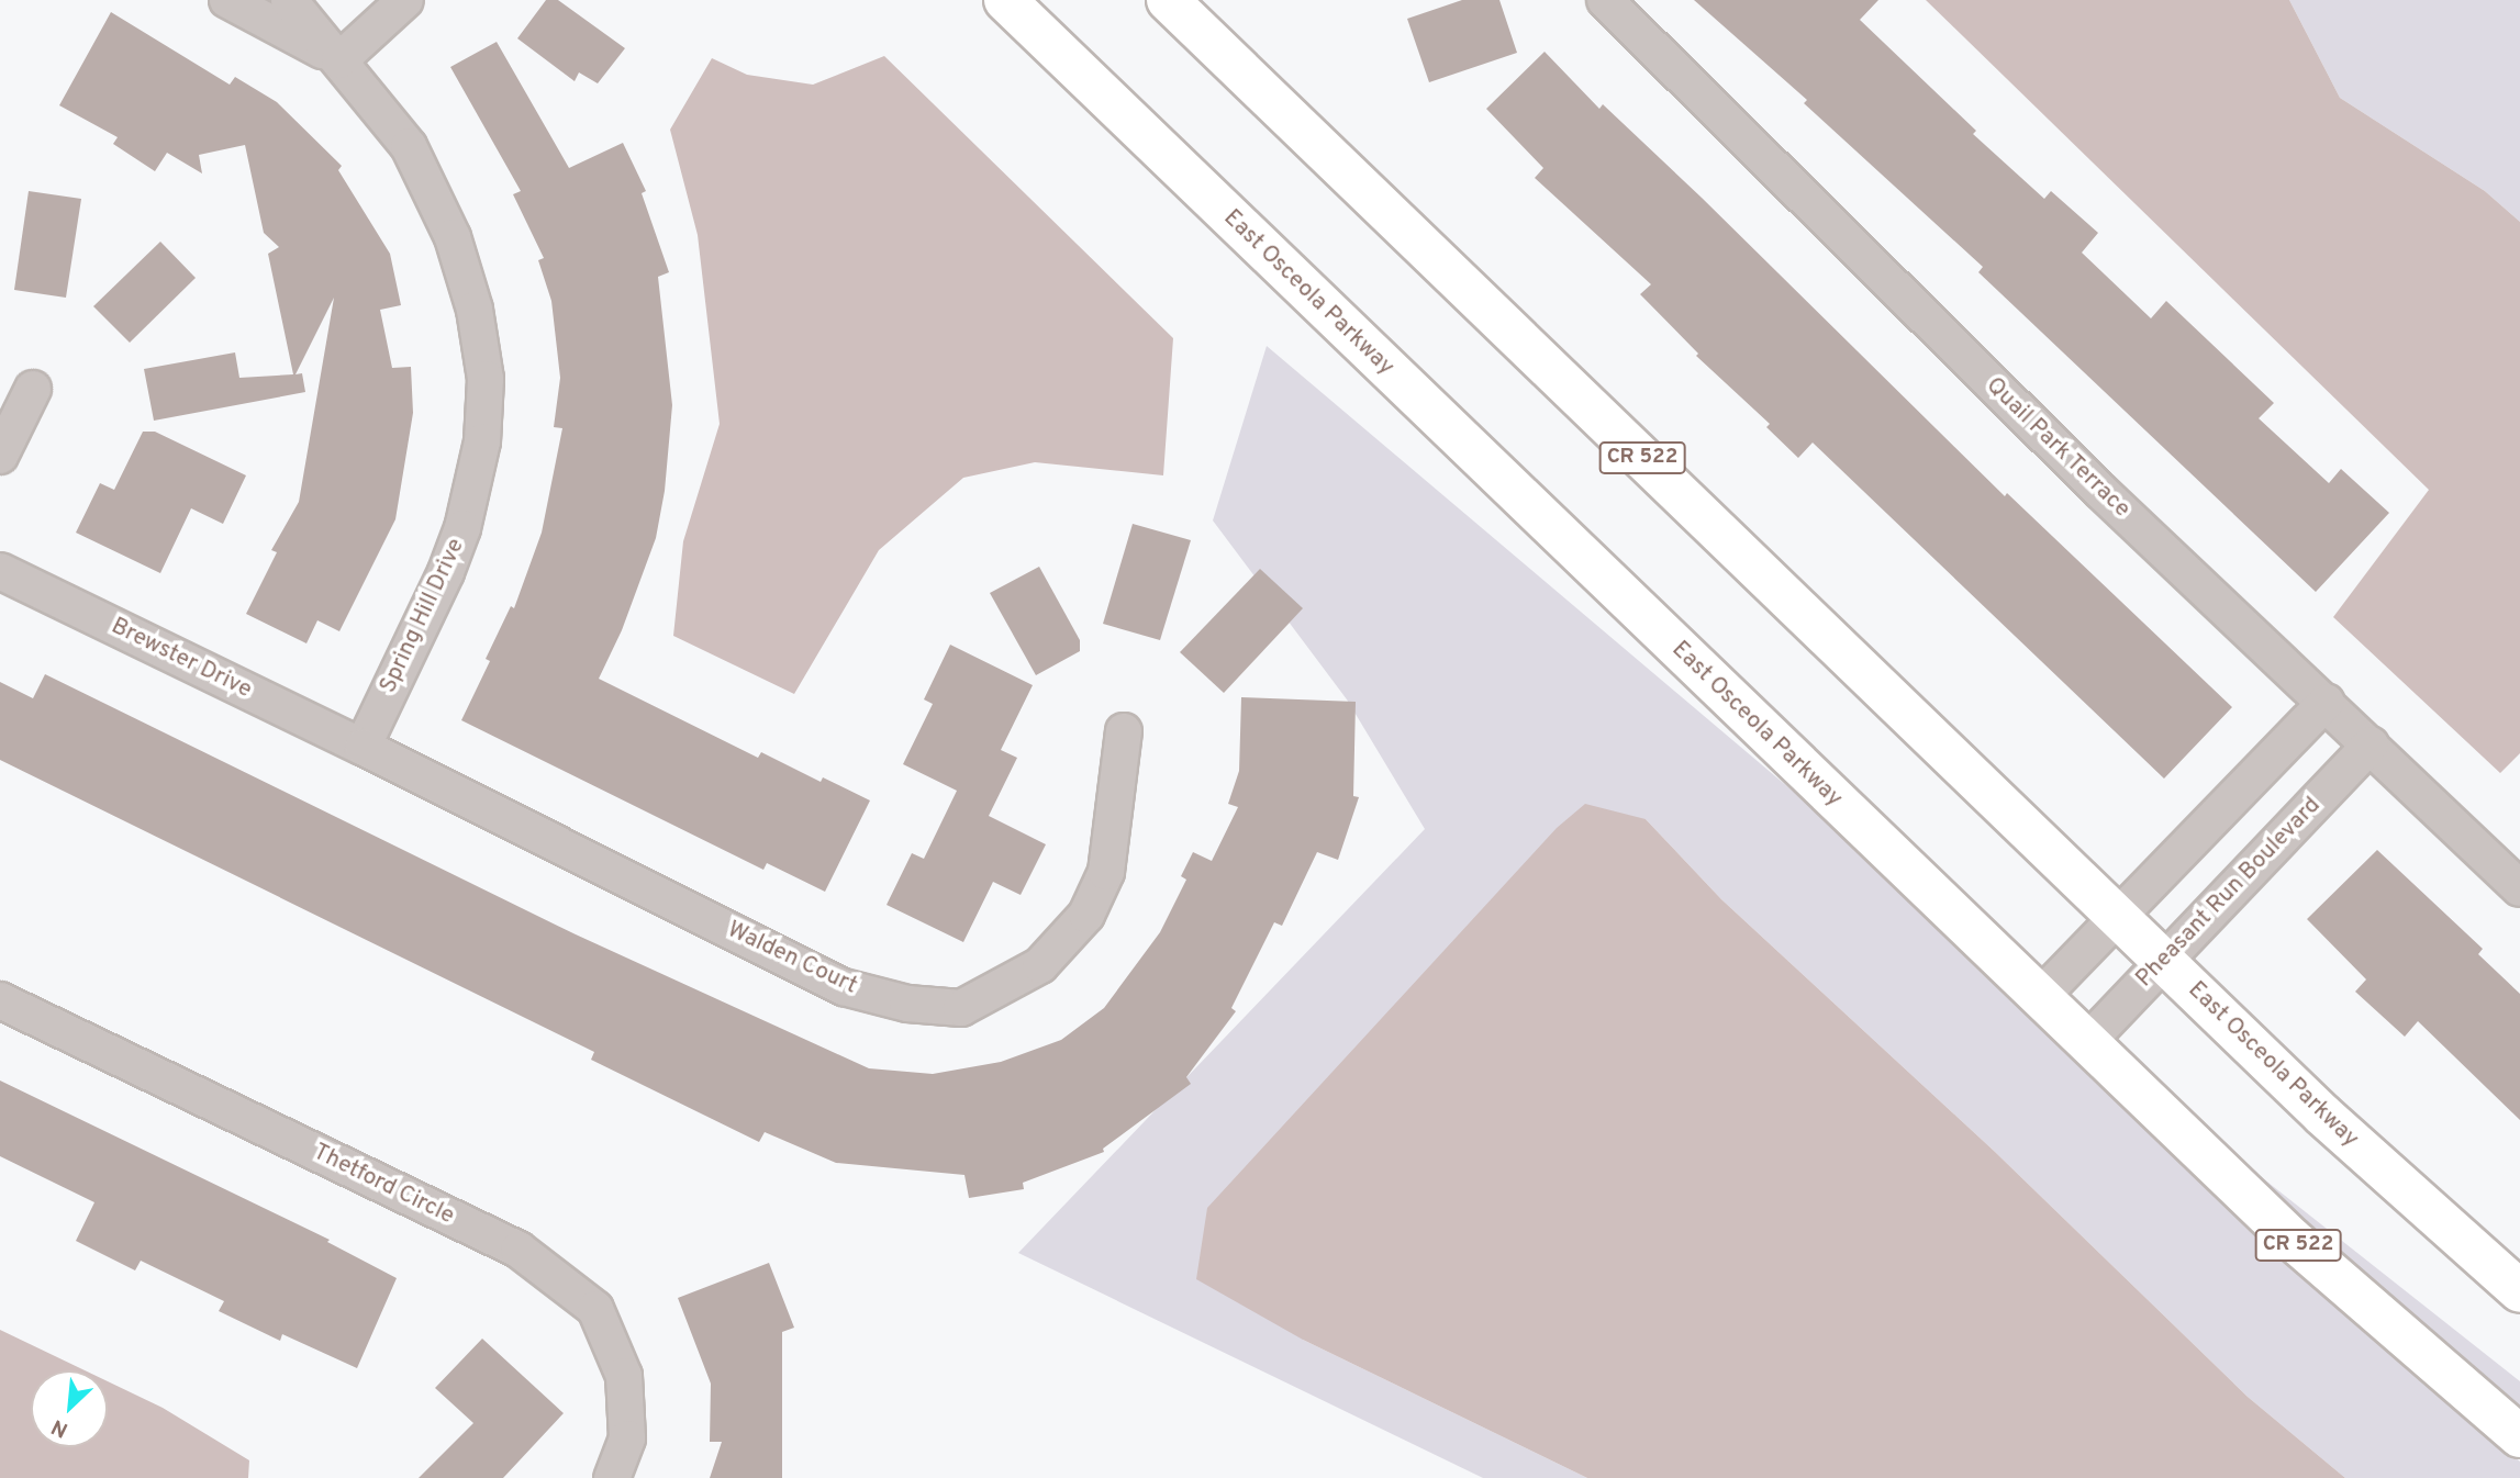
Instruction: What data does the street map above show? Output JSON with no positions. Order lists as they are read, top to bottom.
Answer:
{
  "streets": {
    "main road": ["East Osceola Parkway", "CR 522"],
    "street": [
      "Quail Park Terrace",
      "Spring Hill Drive",
      "Brewster Drive",
      "Pheasant Run Boulevard",
      "Walden Court",
      "Thetford Circle"
    ]
  },
  "crossings": [
    ["East Osceola Parkway", "Pheasant Run Boulevard"],
    ["Quail Park Terrace", "Pheasant Run Boulevard"],
    ["Spring Hill Drive", "Brewster Drive"],
    ["Spring Hill Drive", "Walden Court"],
    ["Brewster Drive", "Walden Court"]
  ],
  "north": "bottom left"
}
